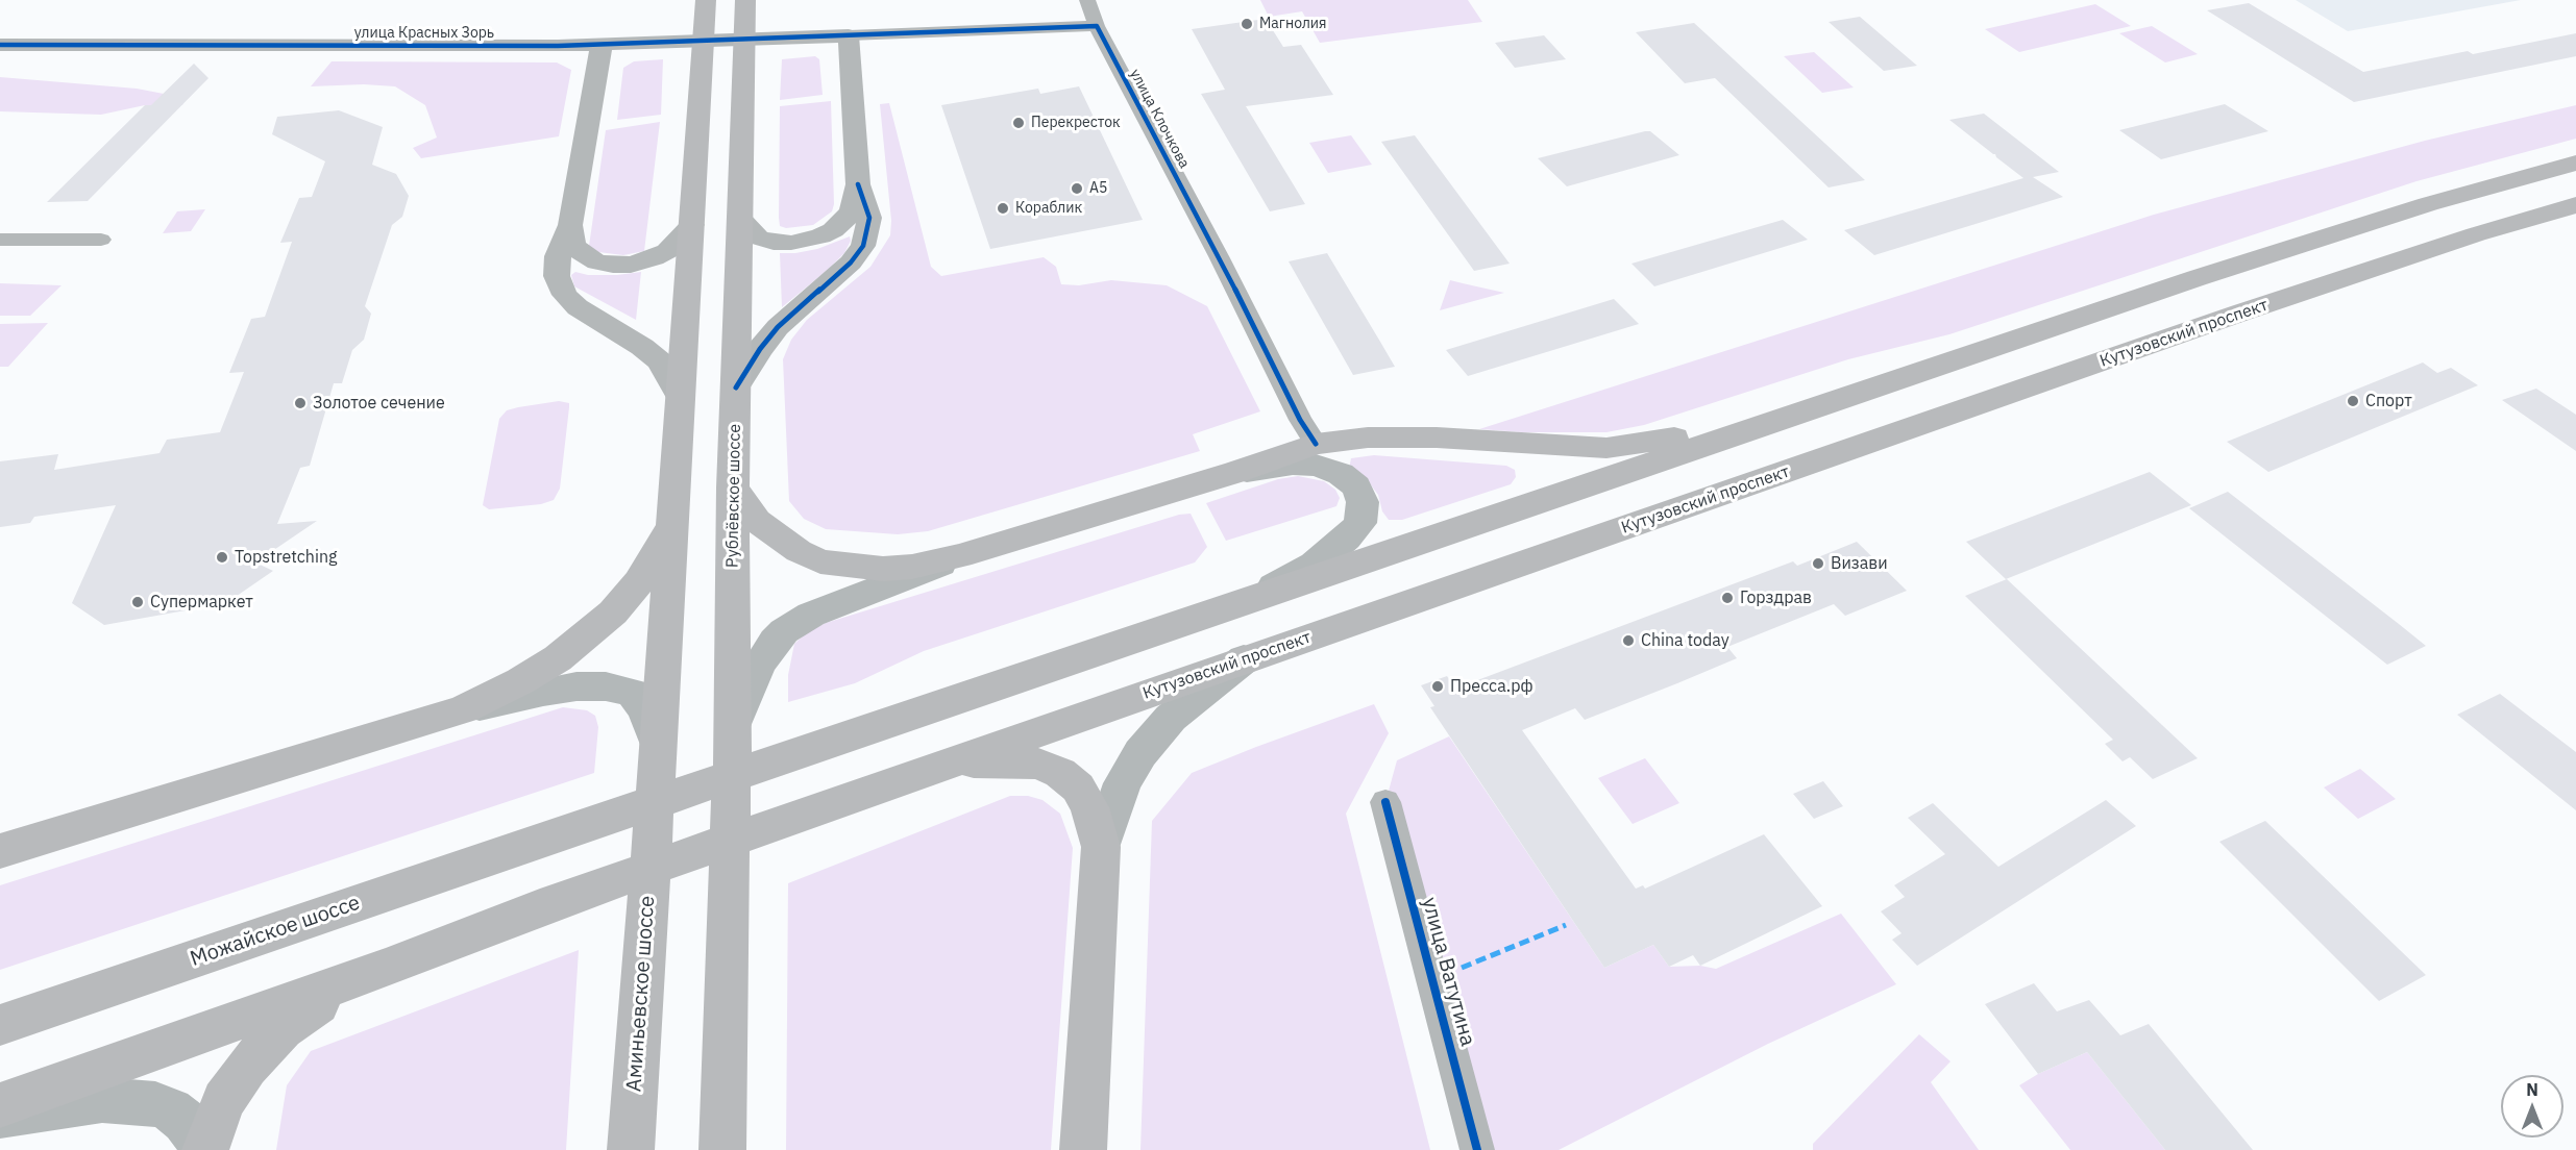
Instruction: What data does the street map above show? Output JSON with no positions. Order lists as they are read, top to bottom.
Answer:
{
  "streets": {
    "main road": [
      "Кутузовский проспект",
      "Рублёвское шоссе",
      "Можайское шоссе",
      "Аминьевское шоссе"
    ],
    "street": ["улица Красных Зорь", "улица Клочкова", "улица Ватутина"]
  },
  "places": [
    "Магнолия",
    "Перекресток",
    "А5",
    "Кораблик",
    "Спорт",
    "Золотое сечение",
    "Topstretching",
    "Визави",
    "Горздрав",
    "Супермаркет",
    "China today",
    "Пресса.рф"
  ],
  "north": "top"
}
